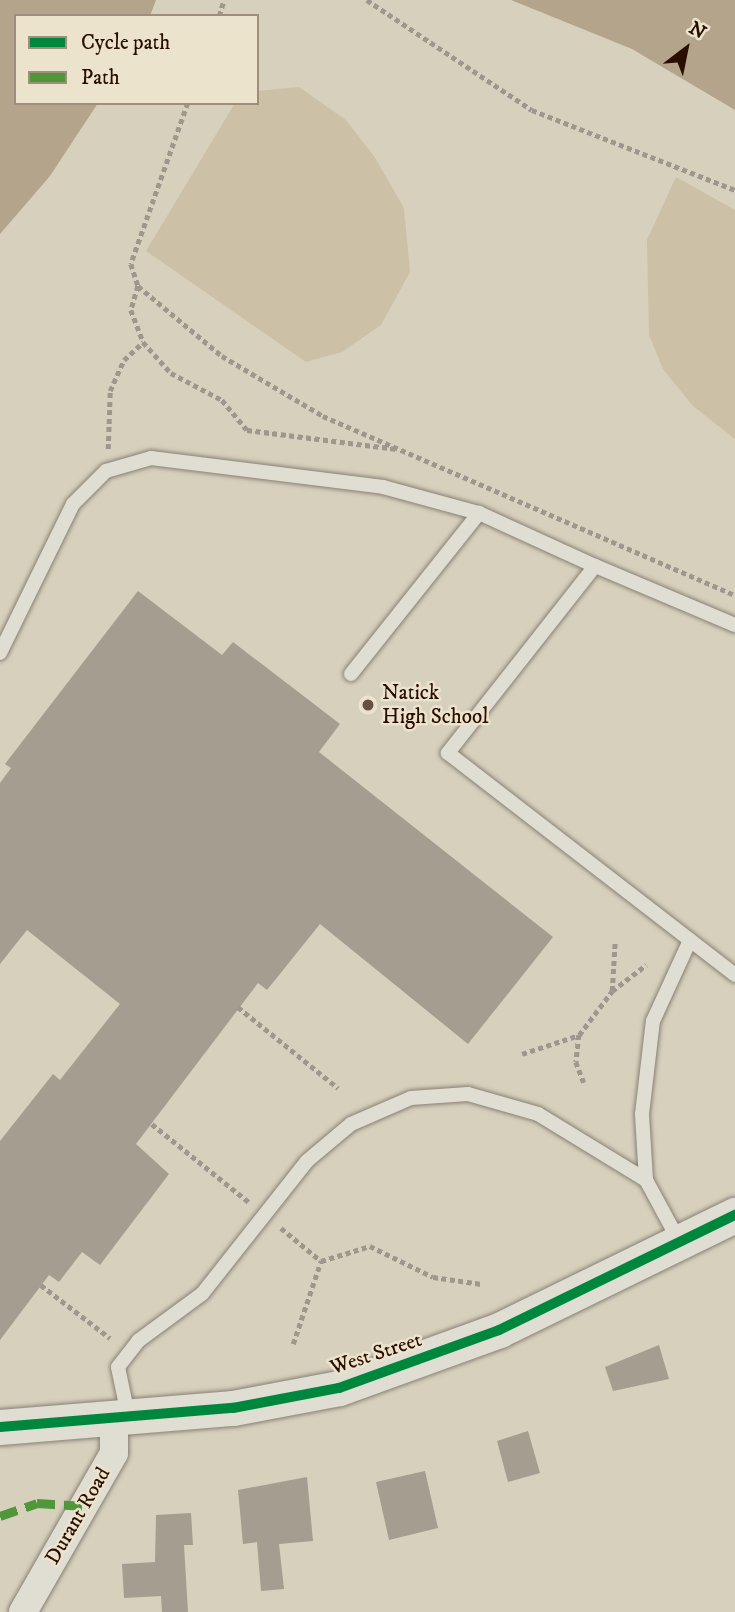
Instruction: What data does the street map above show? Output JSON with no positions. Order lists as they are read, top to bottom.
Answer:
{
  "streets": {
    "street": ["West Street", "Durant Road"]
  },
  "crossings": [
    ["West Street", "Durant Road"]
  ],
  "places": ["Natick High School"],
  "legend": ["Cycle path", "Path"],
  "north": "top right"
}
